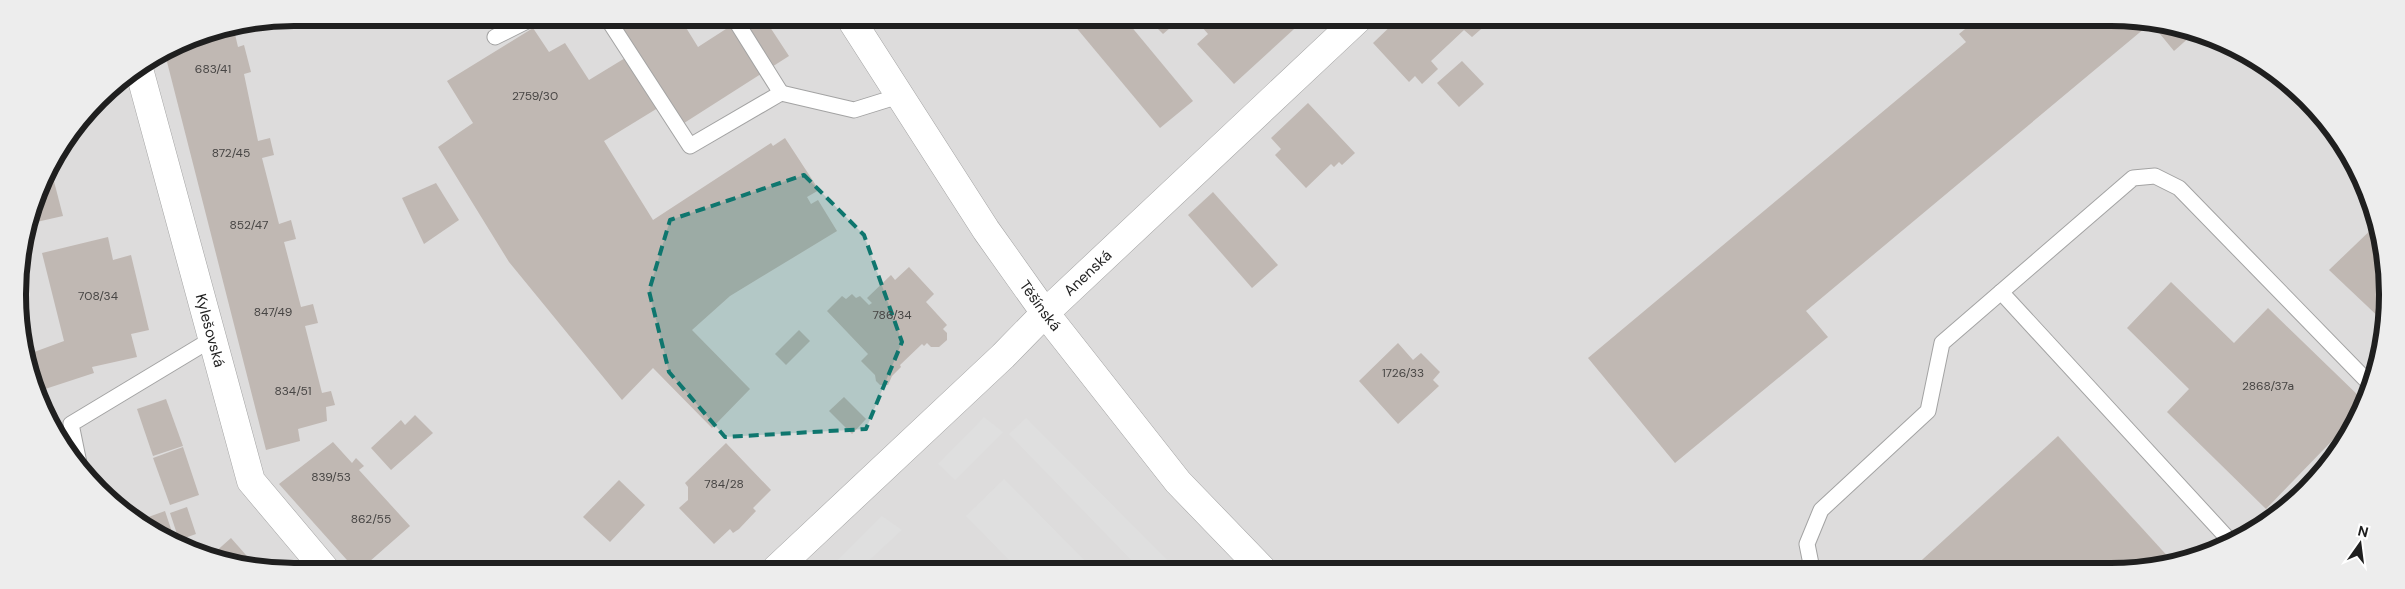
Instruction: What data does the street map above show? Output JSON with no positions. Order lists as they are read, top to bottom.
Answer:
{
  "streets": {
    "street": ["Anenská", "Těšínská", "Kylešovská"]
  },
  "crossings": [
    ["Anenská", "Těšínská"]
  ],
  "house_numbers": [
    "683/41",
    "2759/30",
    "872/45",
    "852/47",
    "708/34",
    "847/49",
    "786/34",
    "1726/33",
    "2868/37a",
    "834/51",
    "839/53",
    "784/28",
    "862/55"
  ],
  "north": "top"
}
